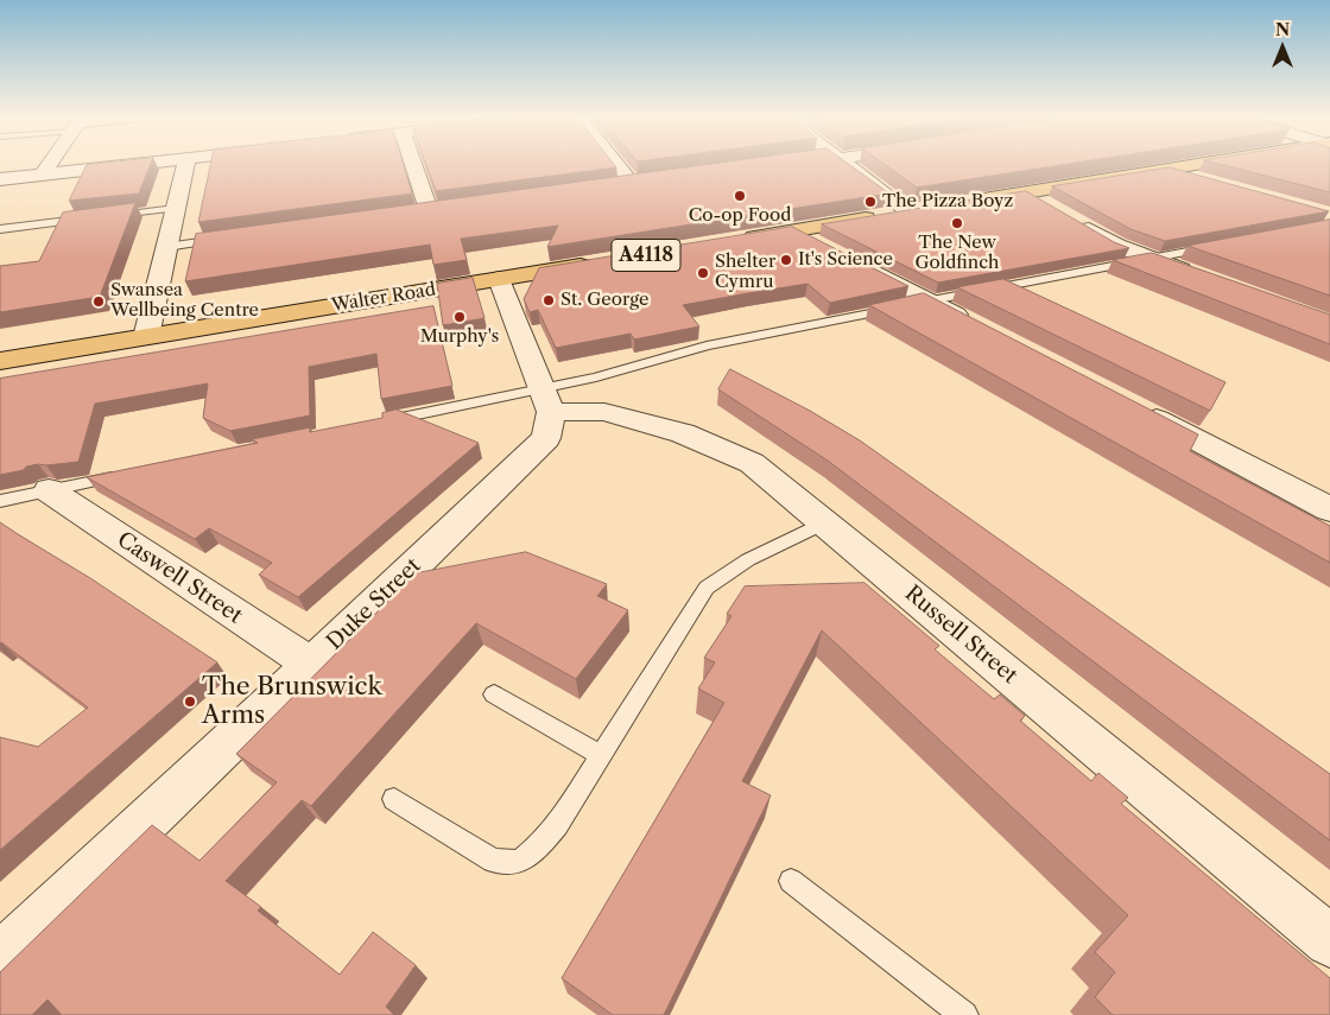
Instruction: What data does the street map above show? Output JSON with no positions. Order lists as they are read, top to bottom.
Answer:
{
  "streets": {
    "main road": ["A4118", "Walter Road"],
    "street": ["Caswell Street", "Duke Street", "Russell Street"]
  },
  "crossings": [
    ["Caswell Street", "Duke Street"],
    ["Duke Street", "Russell Street"]
  ],
  "places": [
    "Co-op Food",
    "The Pizza Boyz",
    "The New Goldfinch",
    "It's Science",
    "Shelter Cymru",
    "St. George",
    "Swansea Wellbeing Centre",
    "Murphy's",
    "The Brunswick Arms"
  ],
  "north": "top"
}
